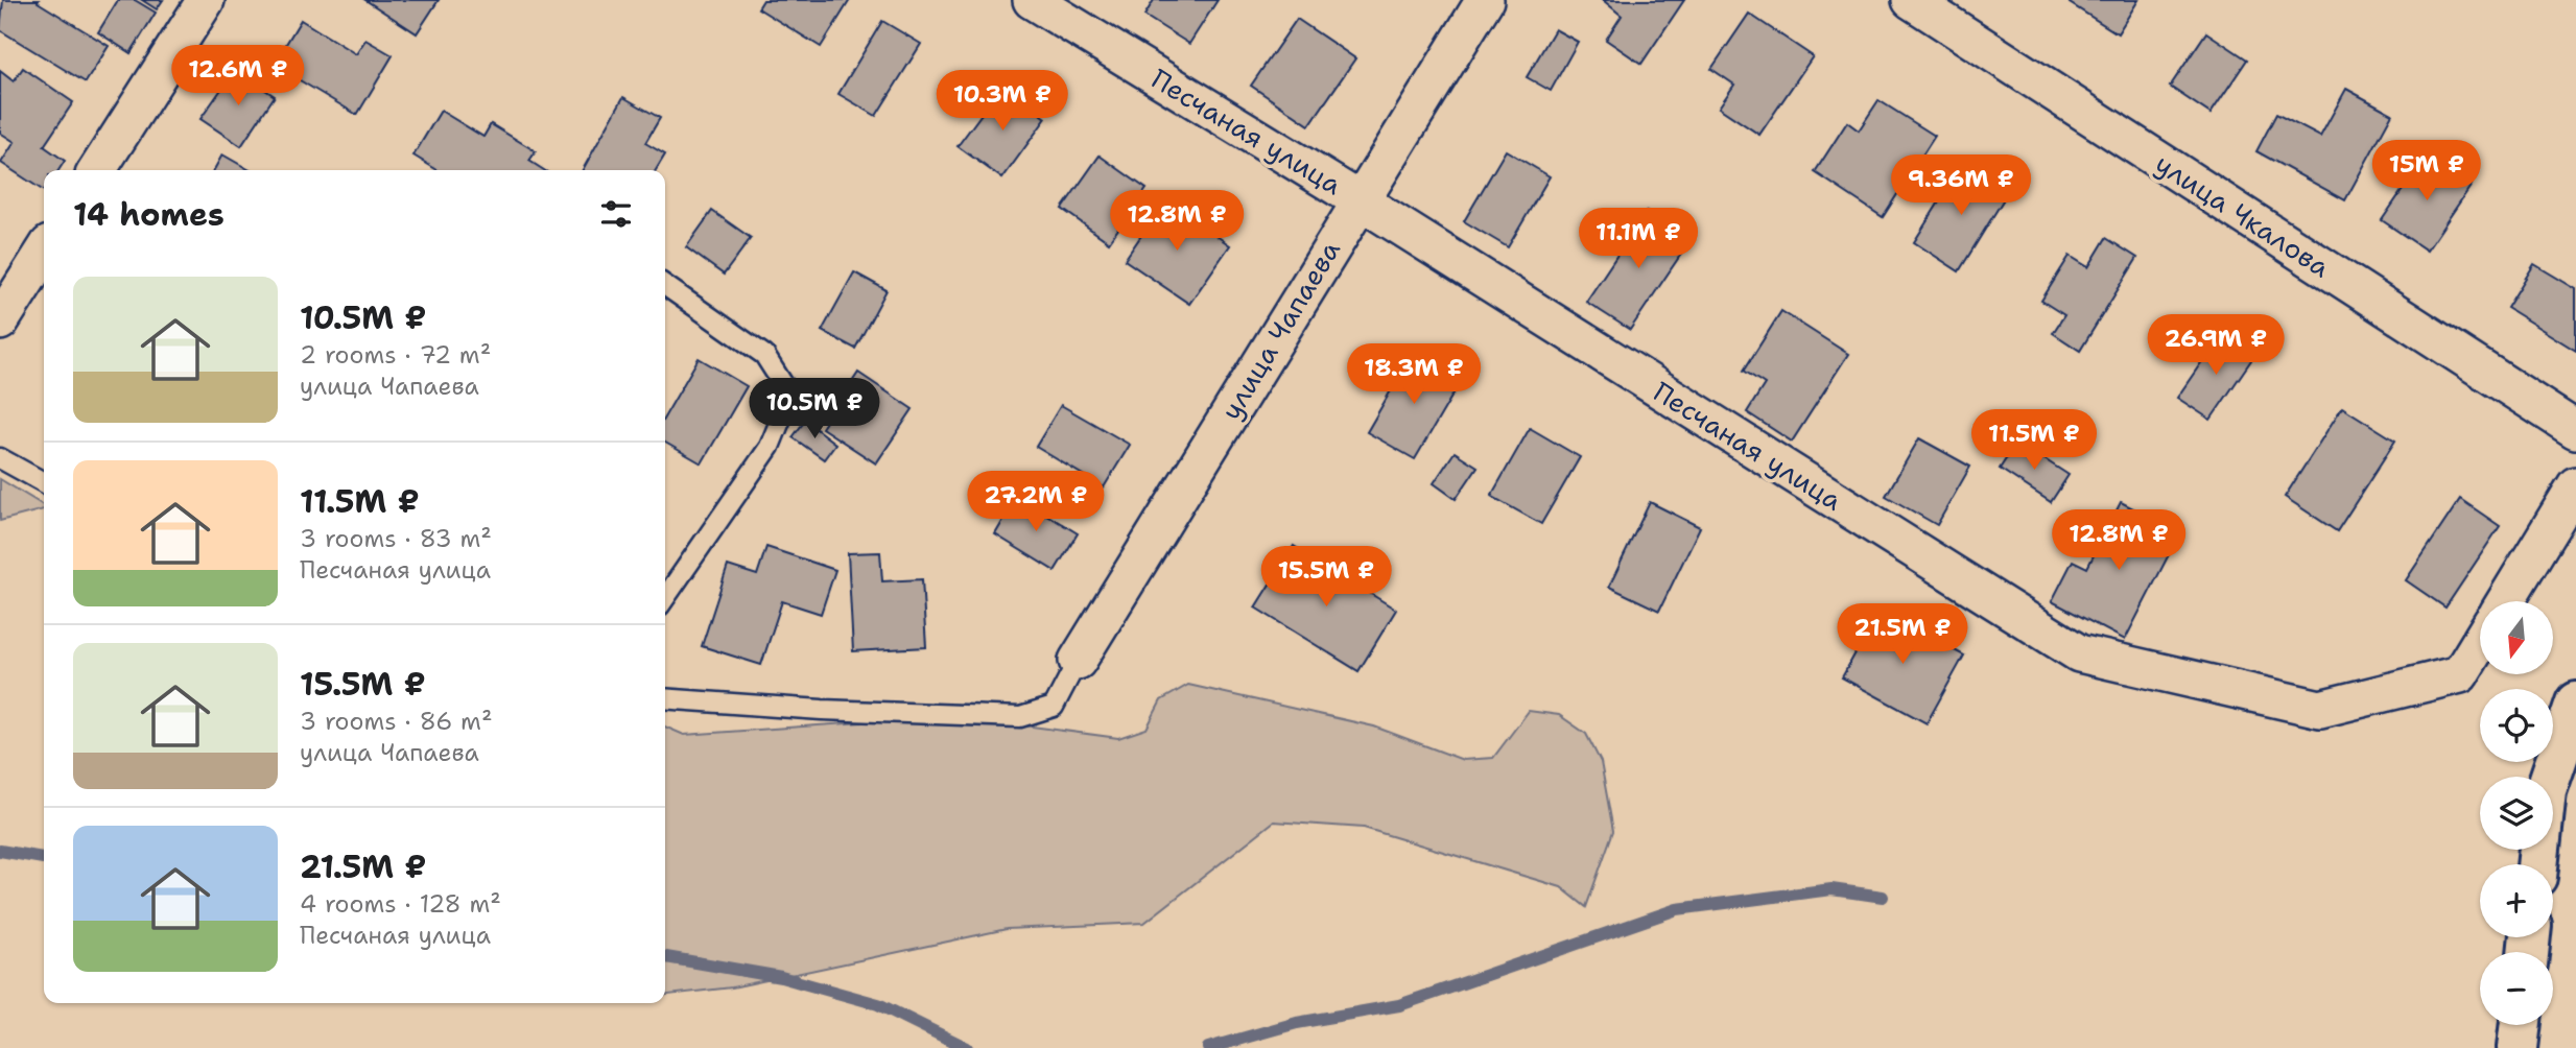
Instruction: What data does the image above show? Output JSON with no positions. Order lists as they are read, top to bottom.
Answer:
{
  "streets": {
    "street": ["Песчаная улица", "улица Чкалова", "улица Чапаева"]
  },
  "crossings": [
    ["Песчаная улица", "улица Чапаева"]
  ],
  "north": "bottom",
  "page": {
    "price": [
      "12.6M ₽",
      "10.3M ₽",
      "15M ₽",
      "9.36M ₽",
      "12.8M ₽",
      "11.1M ₽",
      "26.9M ₽",
      "18.3M ₽",
      "10.5M ₽",
      "11.5M ₽",
      "27.2M ₽",
      "12.8M ₽",
      "15.5M ₽",
      "21.5M ₽"
    ],
    "heading": "14 homes",
    "list": [
      {
        "name": "10.5M ₽",
        "note": "2 rooms · 72 m² · улица Чапаева"
      },
      {
        "name": "11.5M ₽",
        "note": "3 rooms · 83 m² · Песчаная улица"
      },
      {
        "name": "15.5M ₽",
        "note": "3 rooms · 86 m² · улица Чапаева"
      },
      {
        "name": "21.5M ₽",
        "note": "4 rooms · 128 m² · Песчаная улица"
      }
    ],
    "map_buttons": ["+", "−"]
  }
}
